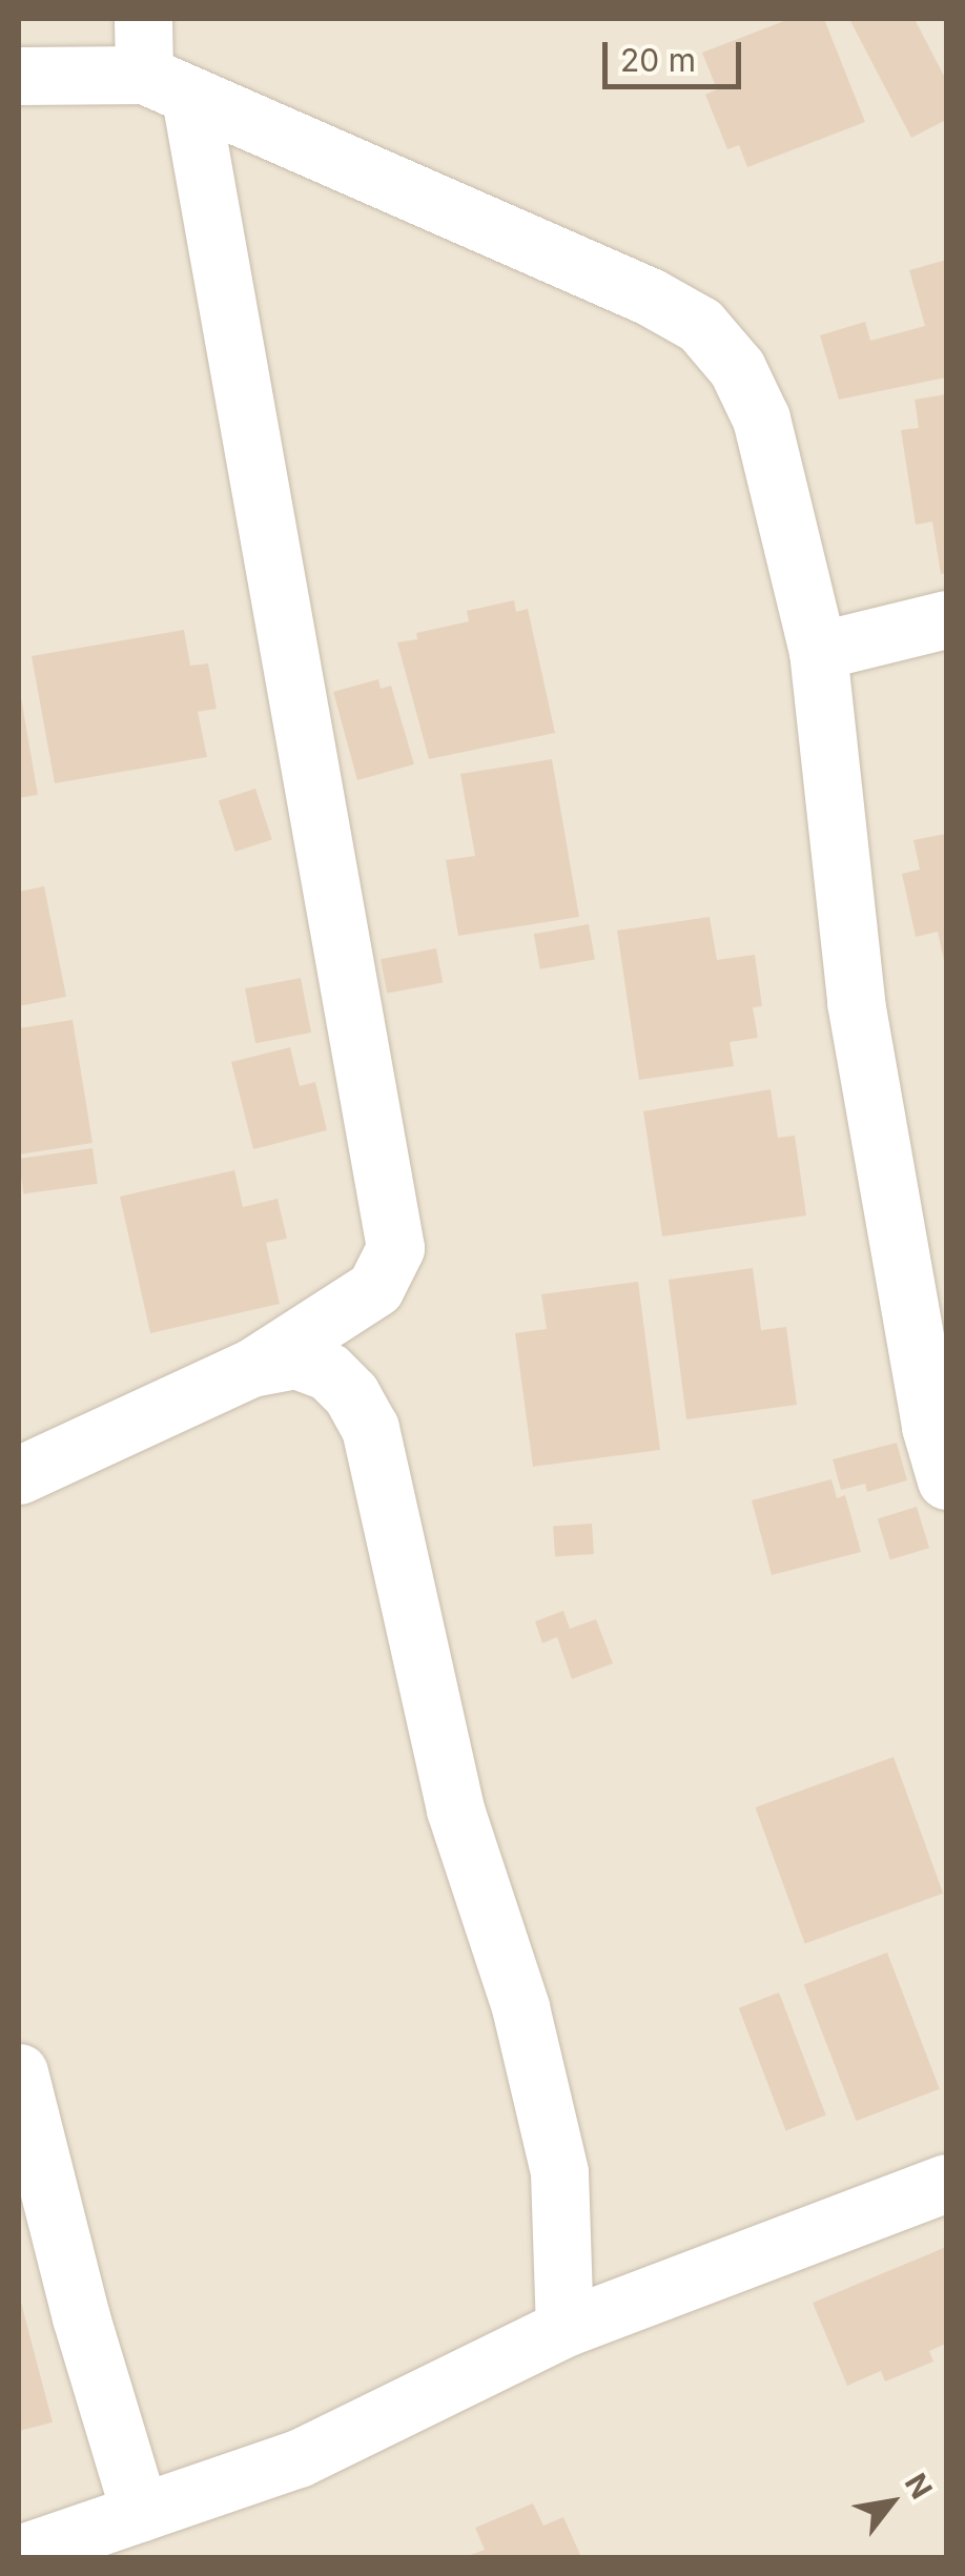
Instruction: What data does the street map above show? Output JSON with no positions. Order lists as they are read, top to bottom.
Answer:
{
  "scale_bar": "20 m",
  "north": "top right"
}
